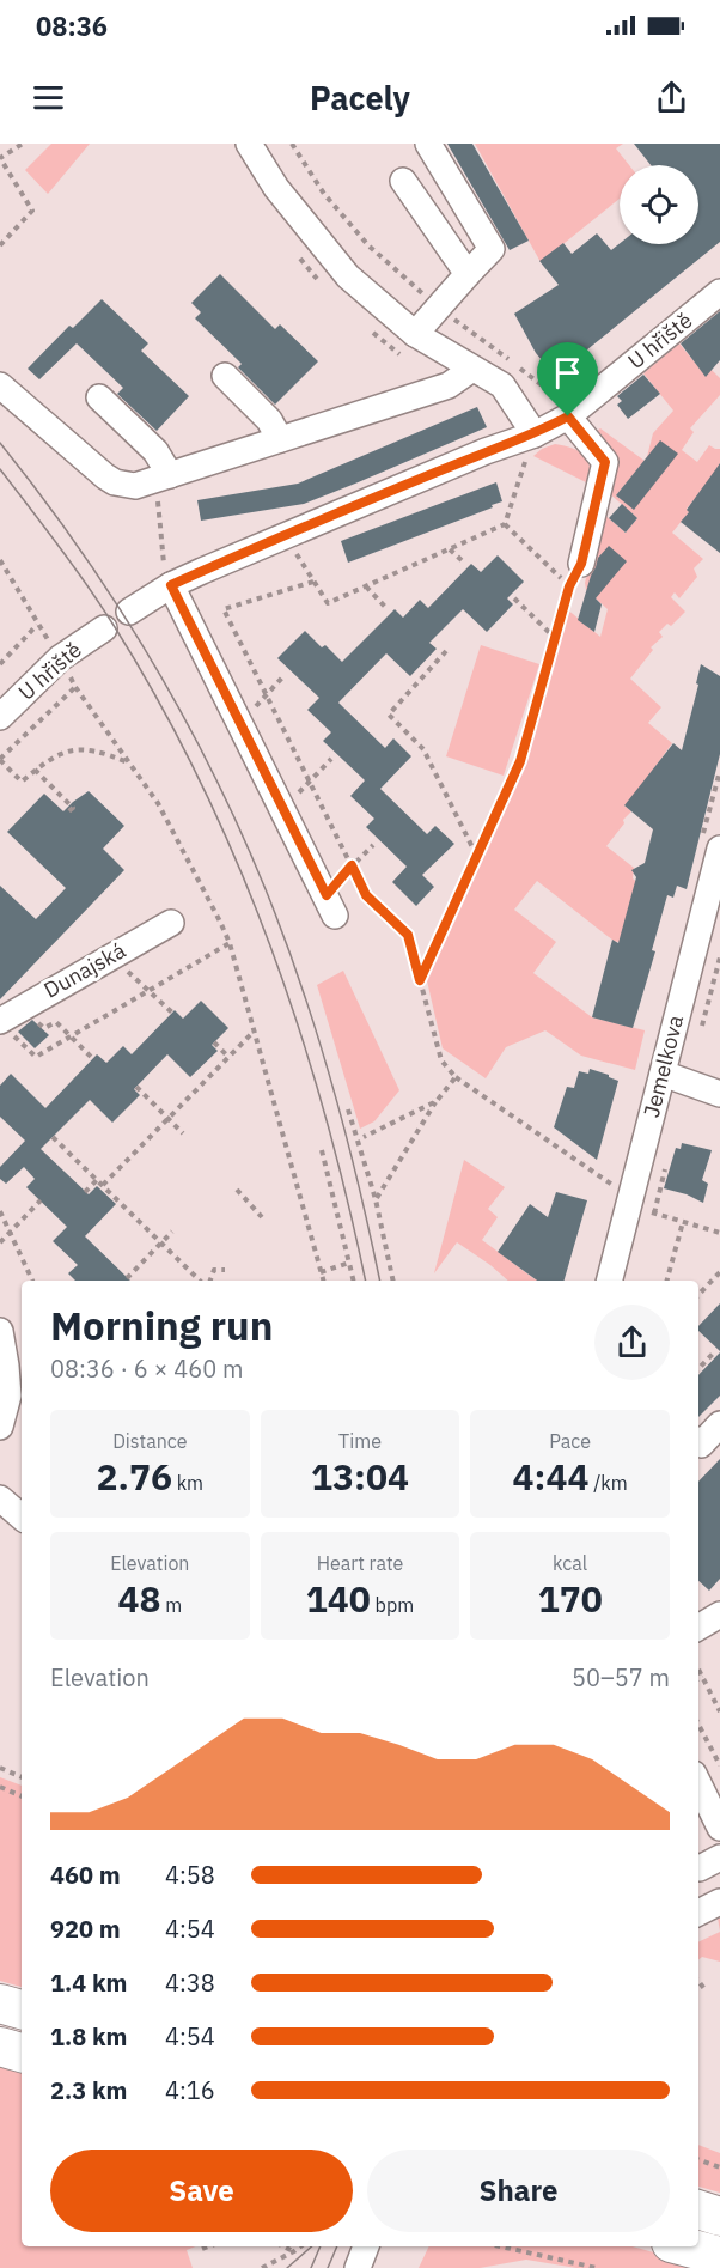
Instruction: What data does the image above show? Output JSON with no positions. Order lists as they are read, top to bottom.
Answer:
{
  "streets": {
    "street": ["U hřiště", "Dunajská", "Jemelkova"]
  },
  "page": {
    "status": "08:36",
    "header": "Pacely",
    "heading": ["Morning run", "08:36 · 6 × 460 m"],
    "stats": [
      ["Distance", "2.76 km"],
      ["Time", "13:04"],
      ["Pace", "4:44 /km"],
      ["Elevation", "48 m"],
      ["Heart rate", "140 bpm"],
      ["kcal", "170"]
    ],
    "chart": ["Elevation", "50–57 m"],
    "list": [
      {
        "name": "460 m",
        "note": "4:58"
      },
      {
        "name": "920 m",
        "note": "4:54"
      },
      {
        "name": "1.4 km",
        "note": "4:38"
      },
      {
        "name": "1.8 km",
        "note": "4:54"
      },
      {
        "name": "2.3 km",
        "note": "4:16"
      }
    ],
    "buttons": ["Save", "Share"]
  }
}
